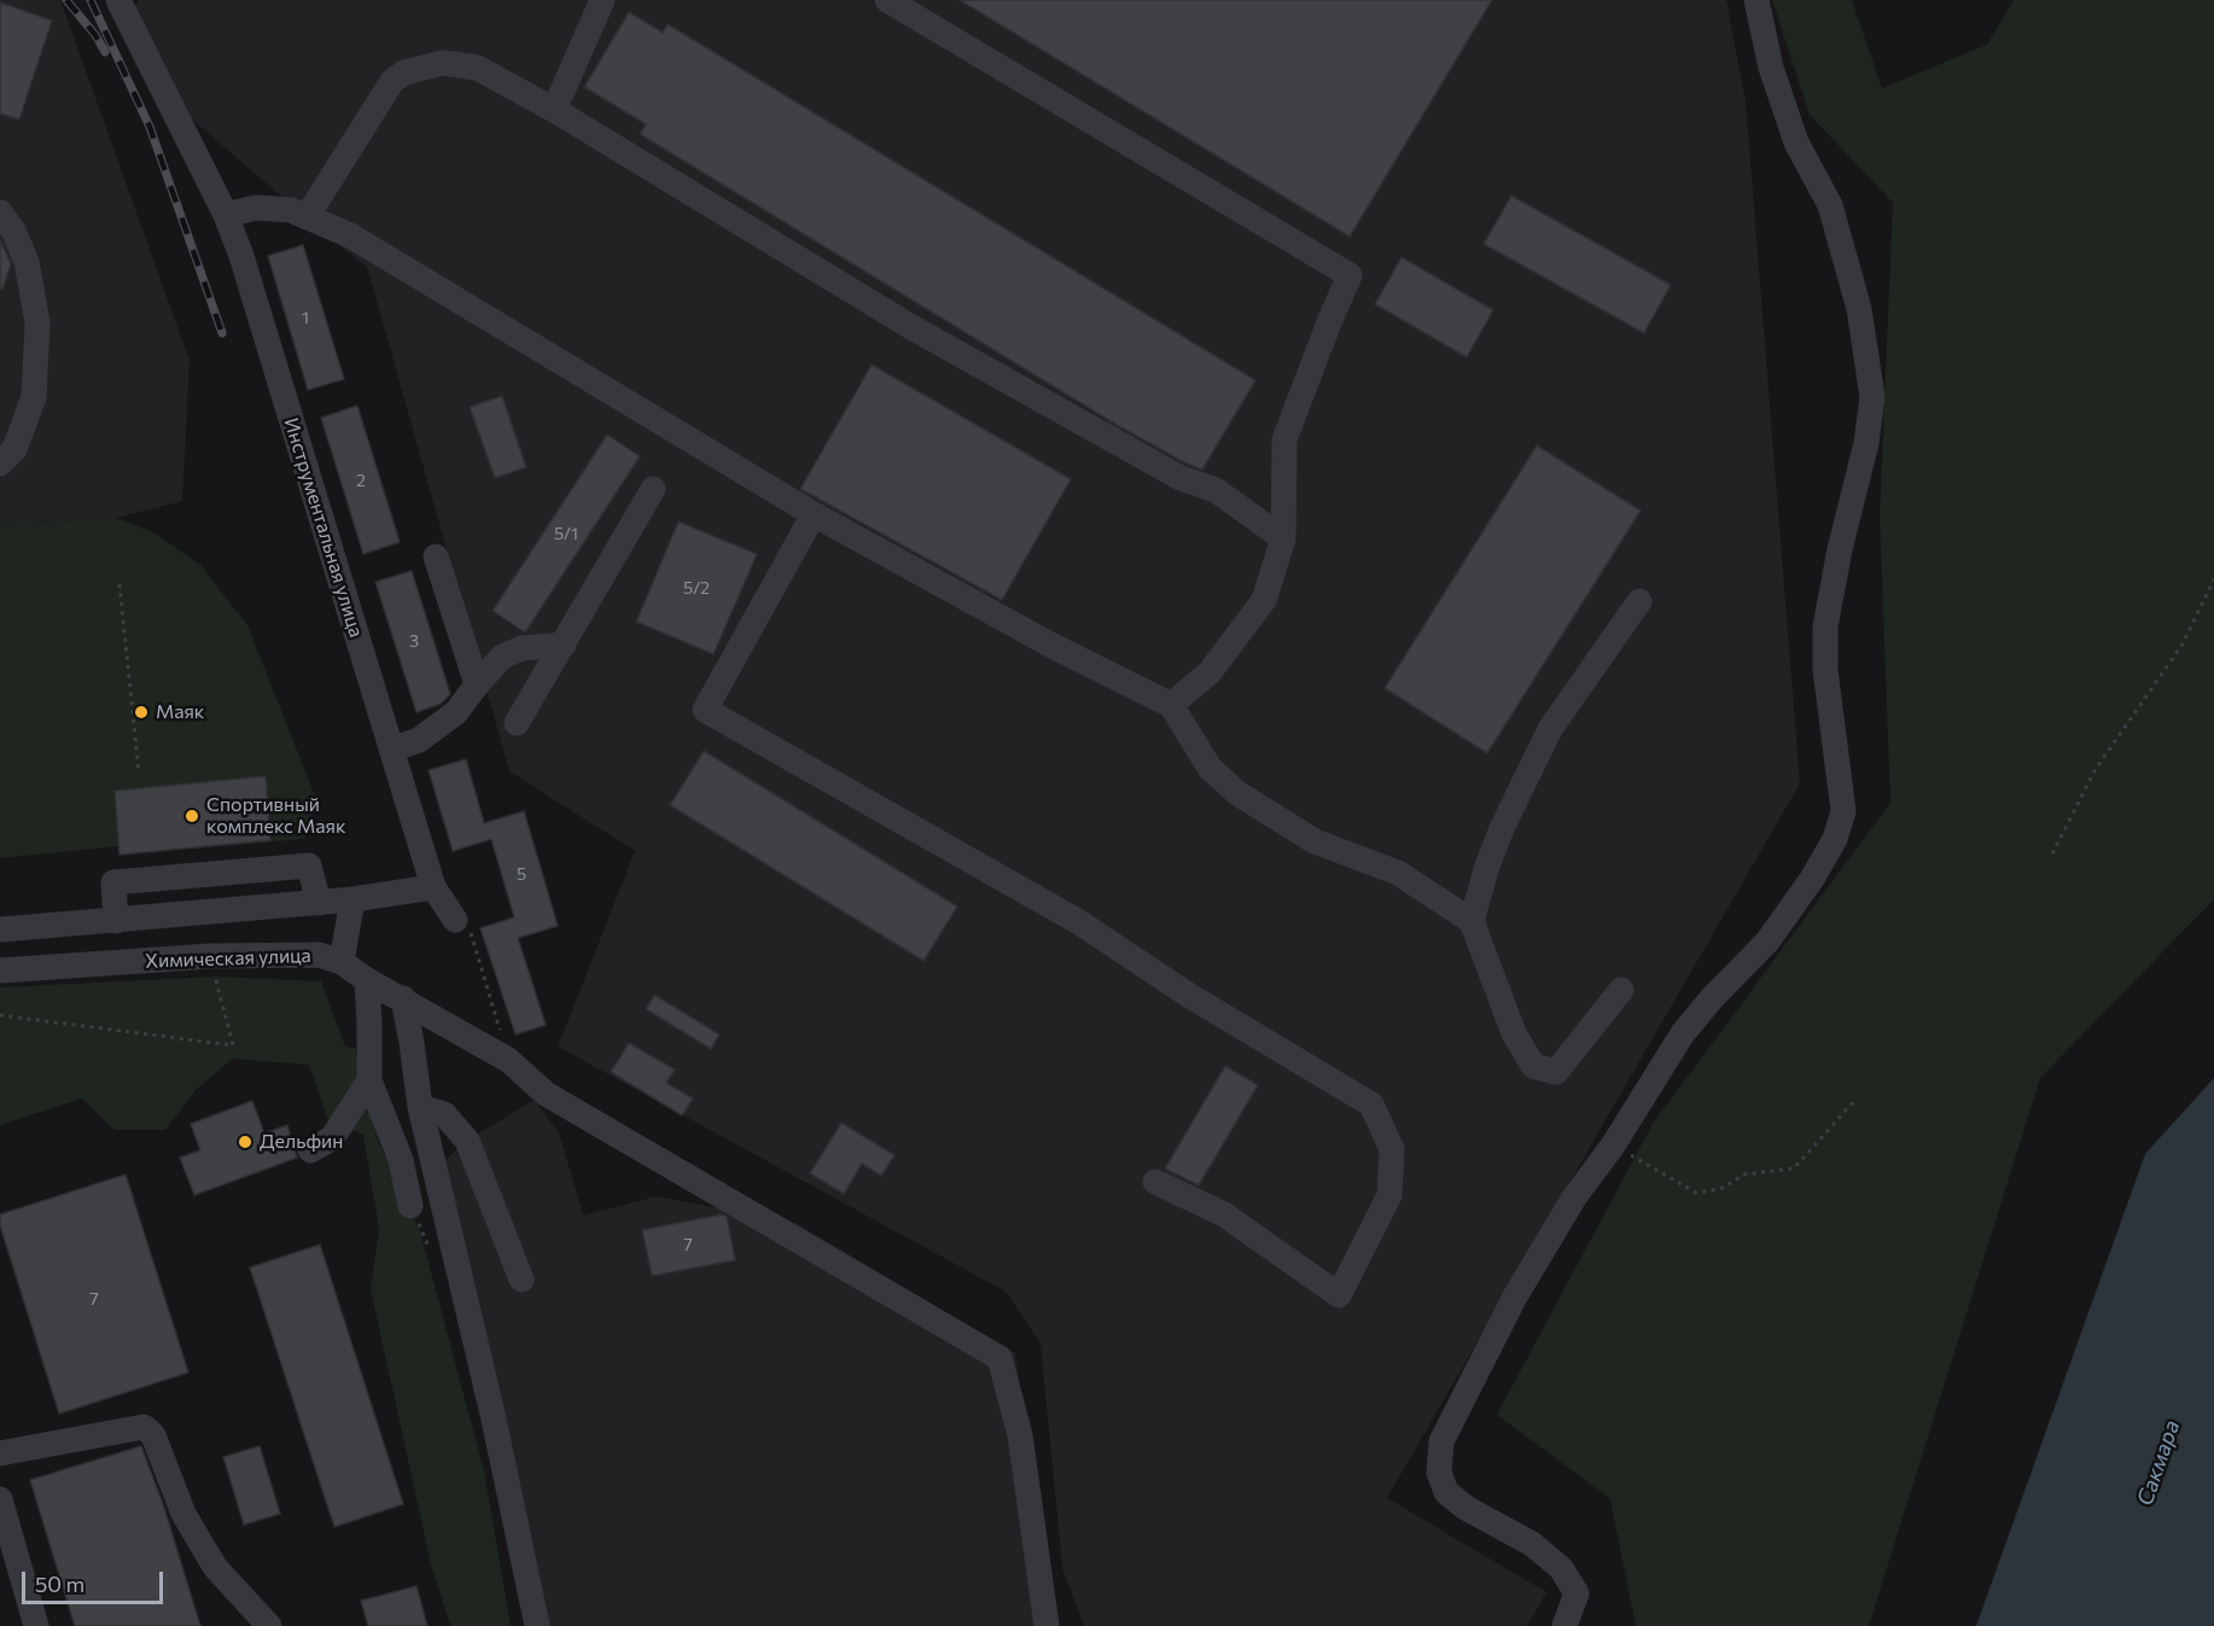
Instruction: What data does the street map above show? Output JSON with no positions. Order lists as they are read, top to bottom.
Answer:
{
  "streets": {
    "street": ["Инструментальная улица", "Химическая улица"]
  },
  "water": ["Сакмара"],
  "places": ["Маяк", "Спортивный комплекс Маяк", "Дельфин"],
  "house_numbers": [
    "1",
    "2",
    "5/1",
    "5/2",
    "3",
    "5",
    "7",
    "7"
  ],
  "scale_bar": "50 m"
}
